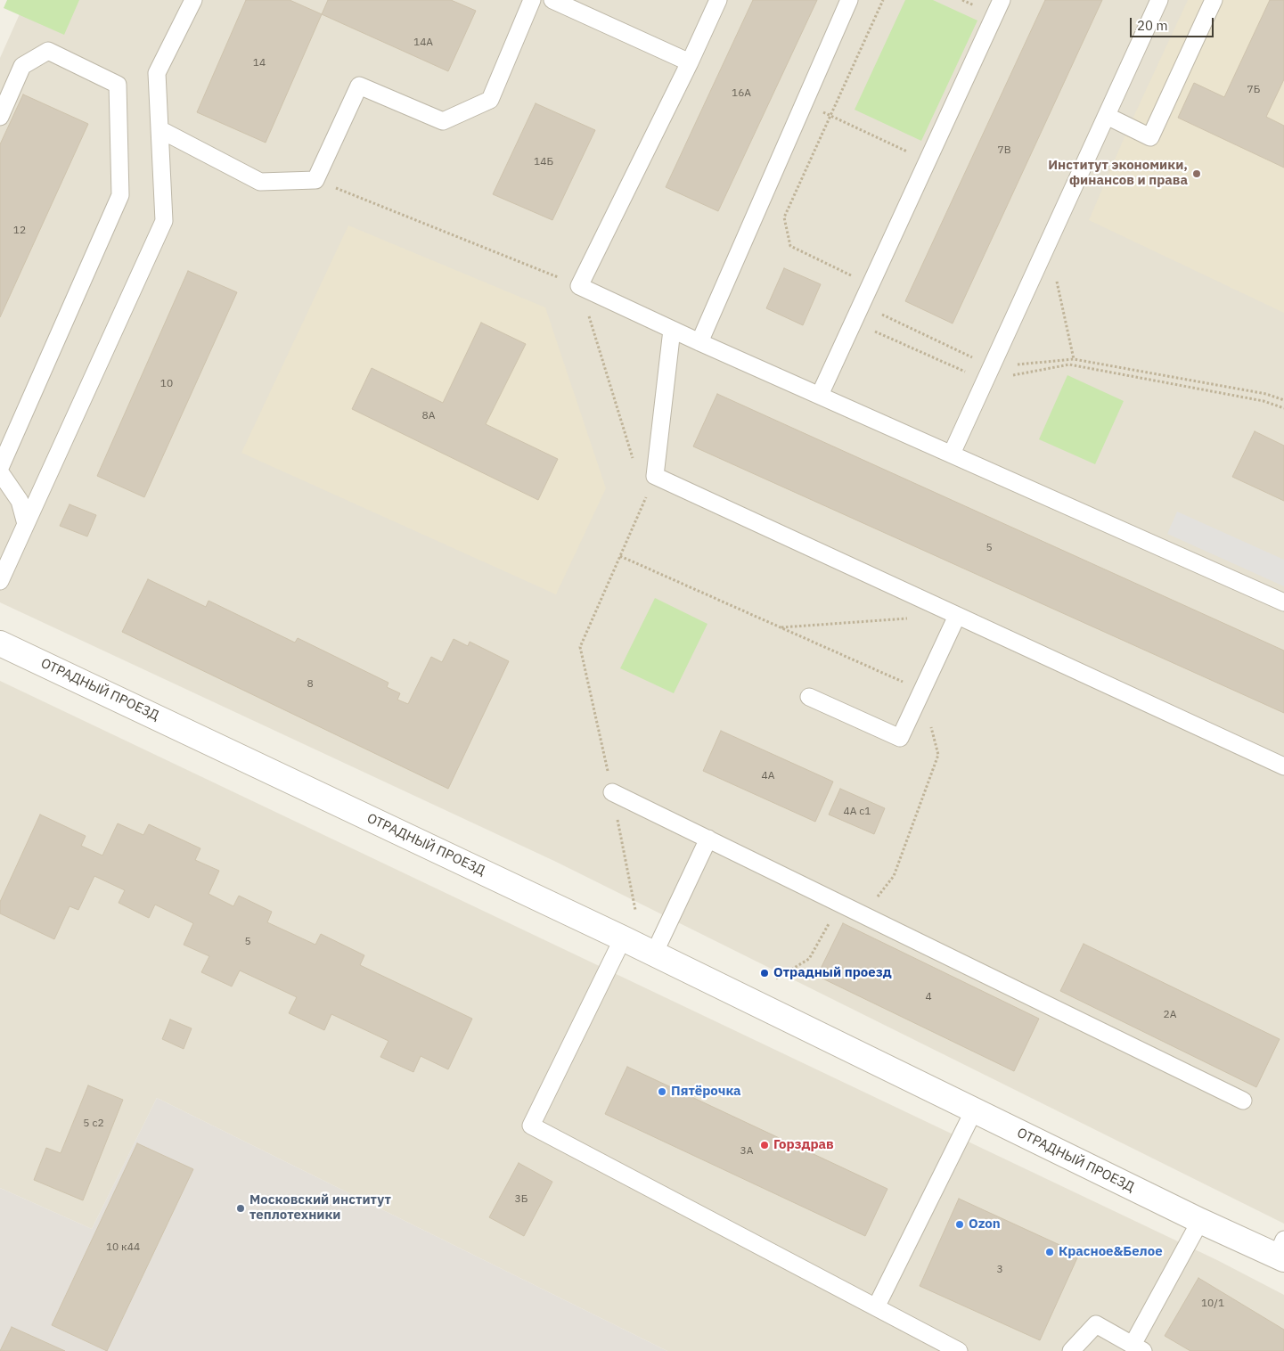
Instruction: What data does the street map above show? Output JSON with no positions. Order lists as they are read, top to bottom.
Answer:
{
  "streets": {
    "street": ["ОТРАДНЫЙ ПРОЕЗД"]
  },
  "places": [
    "Институт экономики, финансов и права",
    "Отрадный проезд",
    "Пятёрочка",
    "Горздрав",
    "Московский институт теплотехники",
    "Ozon",
    "Красное&Белое"
  ],
  "house_numbers": [
    "14А",
    "14",
    "7Б",
    "16А",
    "7В",
    "14Б",
    "12",
    "10",
    "8А",
    "5",
    "8",
    "4А",
    "4А с1",
    "5",
    "4",
    "2А",
    "5 с2",
    "3А",
    "3Б",
    "10 к44",
    "3",
    "10/1"
  ],
  "scale_bar": "20 m"
}
